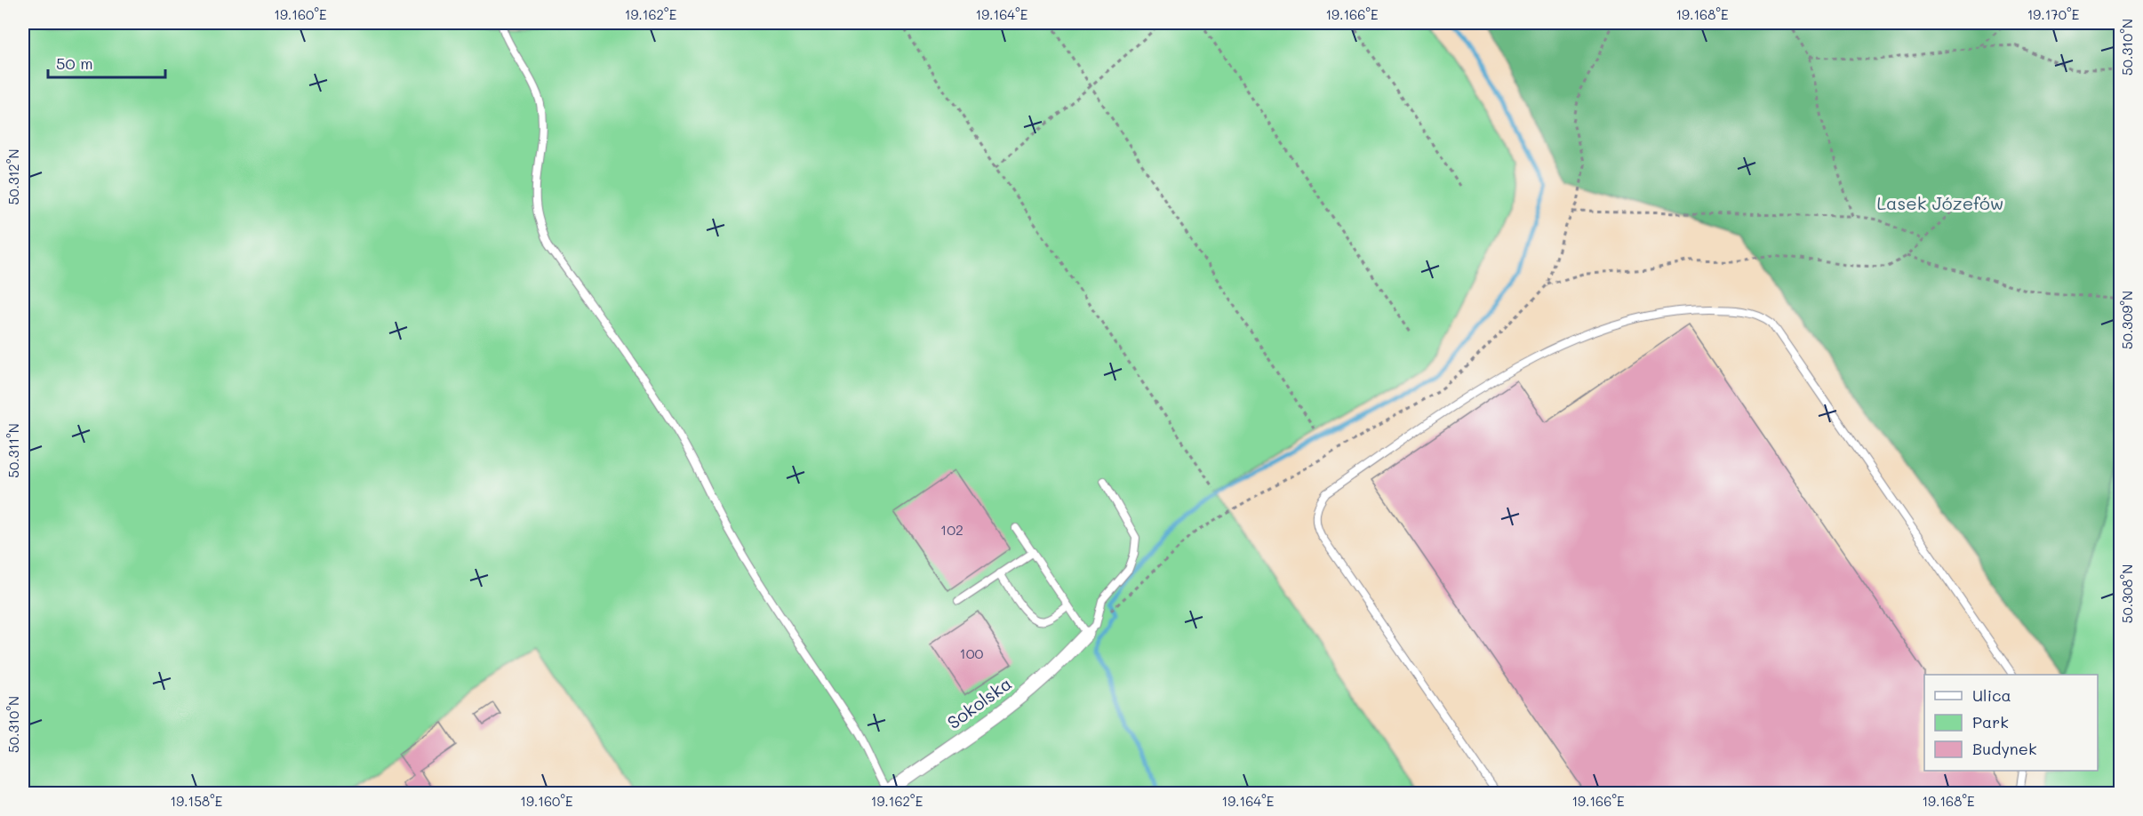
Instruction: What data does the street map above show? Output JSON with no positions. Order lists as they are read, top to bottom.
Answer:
{
  "streets": {
    "street": ["Sokolska"]
  },
  "parks": ["Lasek Józefów"],
  "house_numbers": ["102", "100"],
  "legend": ["Ulica", "Park", "Budynek"],
  "scale_bar": "50 m",
  "coordinates": [
    "19.160°E",
    "19.162°E",
    "19.164°E",
    "19.166°E",
    "19.168°E",
    "19.170°E",
    "50.310°N",
    "50.312°N",
    "50.309°N",
    "50.311°N",
    "50.308°N",
    "19.158°E"
  ]
}
